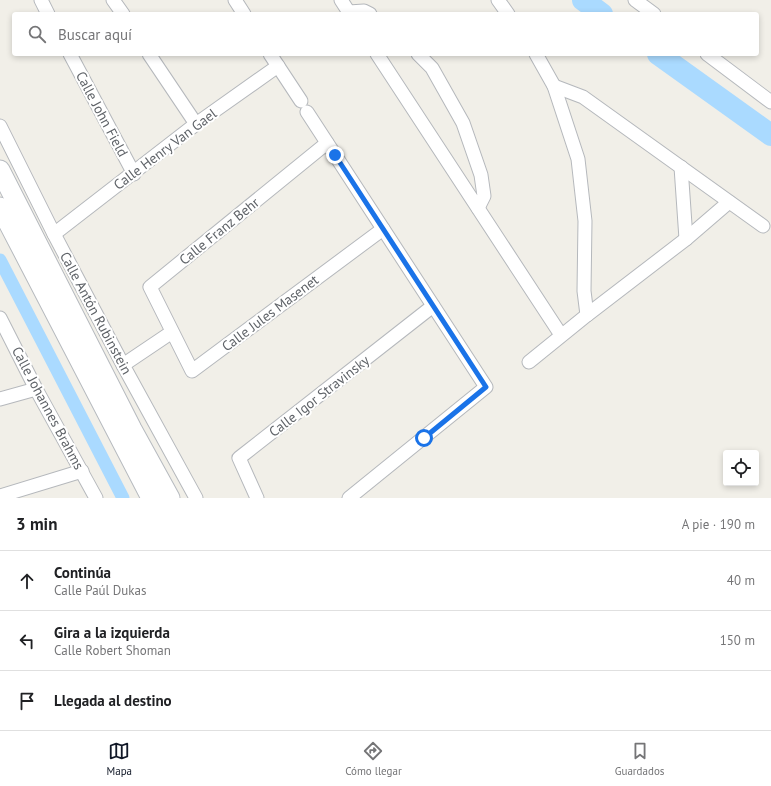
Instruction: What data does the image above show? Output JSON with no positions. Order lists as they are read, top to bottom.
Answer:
{
  "streets": {
    "main road": ["Calle Antón Rubinstein"],
    "street": [
      "Calle John Field",
      "Calle Henry Van Gael",
      "Calle Franz Behr",
      "Calle Jules Masenet",
      "Calle Igor Stravinsky",
      "Calle Johannes Brahms"
    ]
  },
  "crossings": [
    ["Calle John Field", "Calle Henry Van Gael"],
    ["Calle Henry Van Gael", "Calle Antón Rubinstein"],
    ["Calle Franz Behr", "Calle Jules Masenet"]
  ],
  "page": {
    "search": "Buscar aquí",
    "heading": ["3 min", "A pie · 190 m"],
    "list": [
      ["Continúa", "Calle Paúl Dukas", "40 m"],
      ["Gira a la izquierda", "Calle Robert Shoman", "150 m"],
      "Llegada al destino"
    ],
    "nav": ["Mapa", "Cómo llegar", "Guardados"]
  }
}
